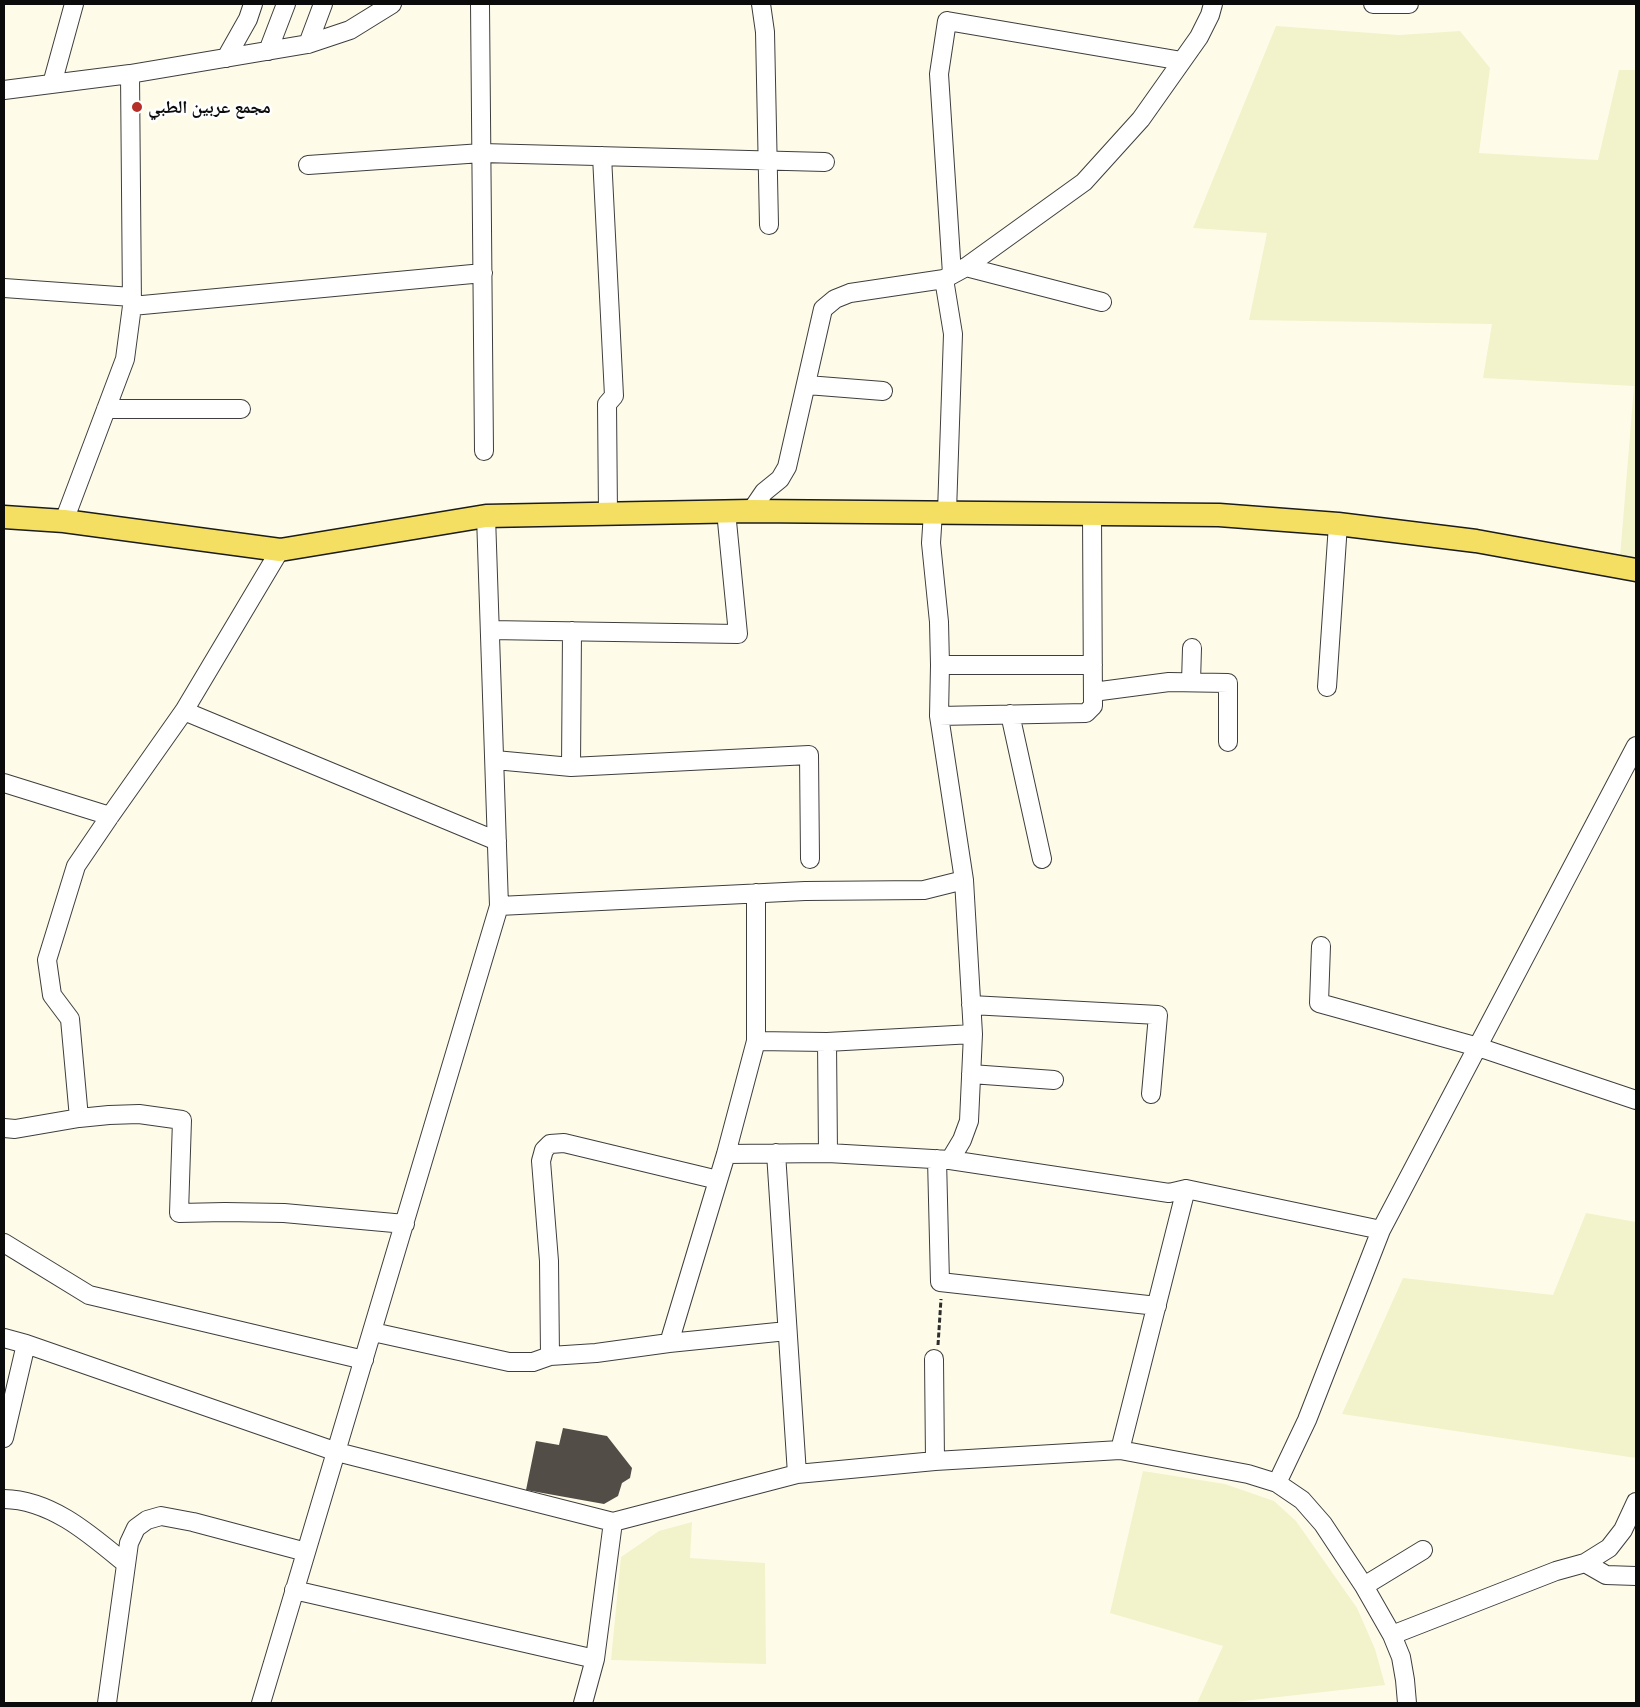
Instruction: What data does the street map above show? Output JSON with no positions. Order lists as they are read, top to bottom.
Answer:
{
  "places": ["مجمع عربين الطبي"]
}
